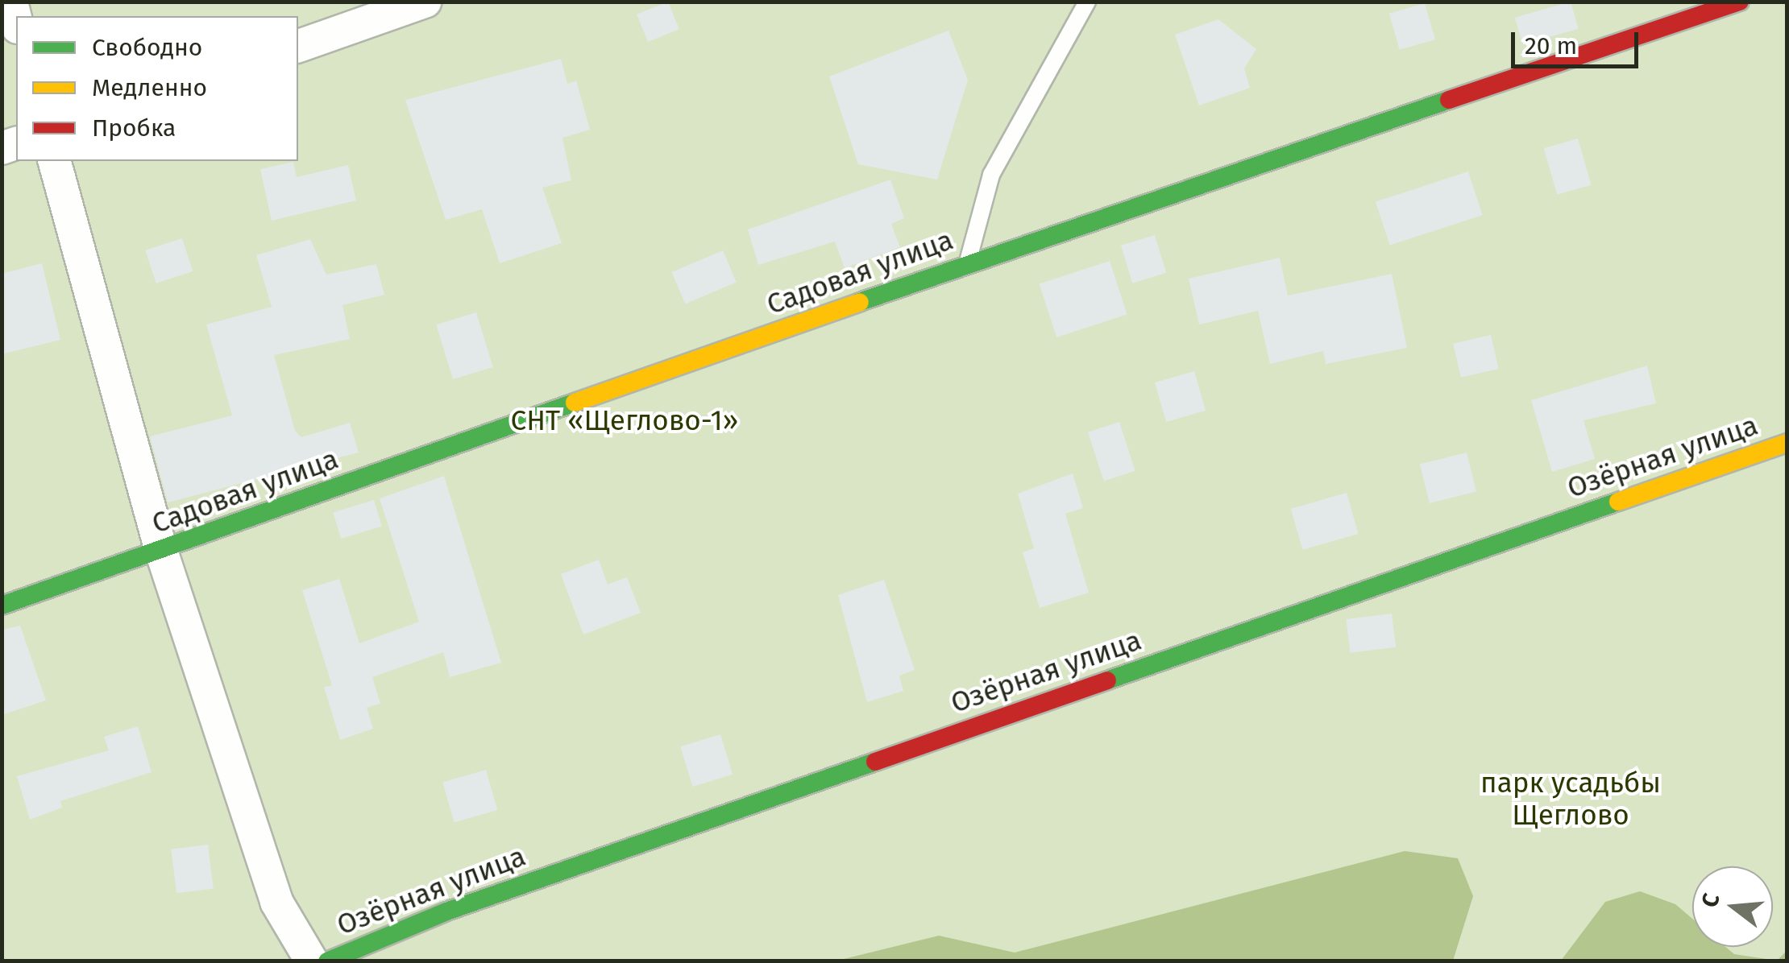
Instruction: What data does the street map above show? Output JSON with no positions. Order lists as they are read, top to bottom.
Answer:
{
  "streets": {
    "street": ["Садовая улица", "Озёрная улица"]
  },
  "parks": ["СНТ «Щеглово-1»", "парк усадьбы Щеглово"],
  "legend": ["Свободно", "Медленно", "Пробка"],
  "scale_bar": "20 m",
  "north": "left"
}
